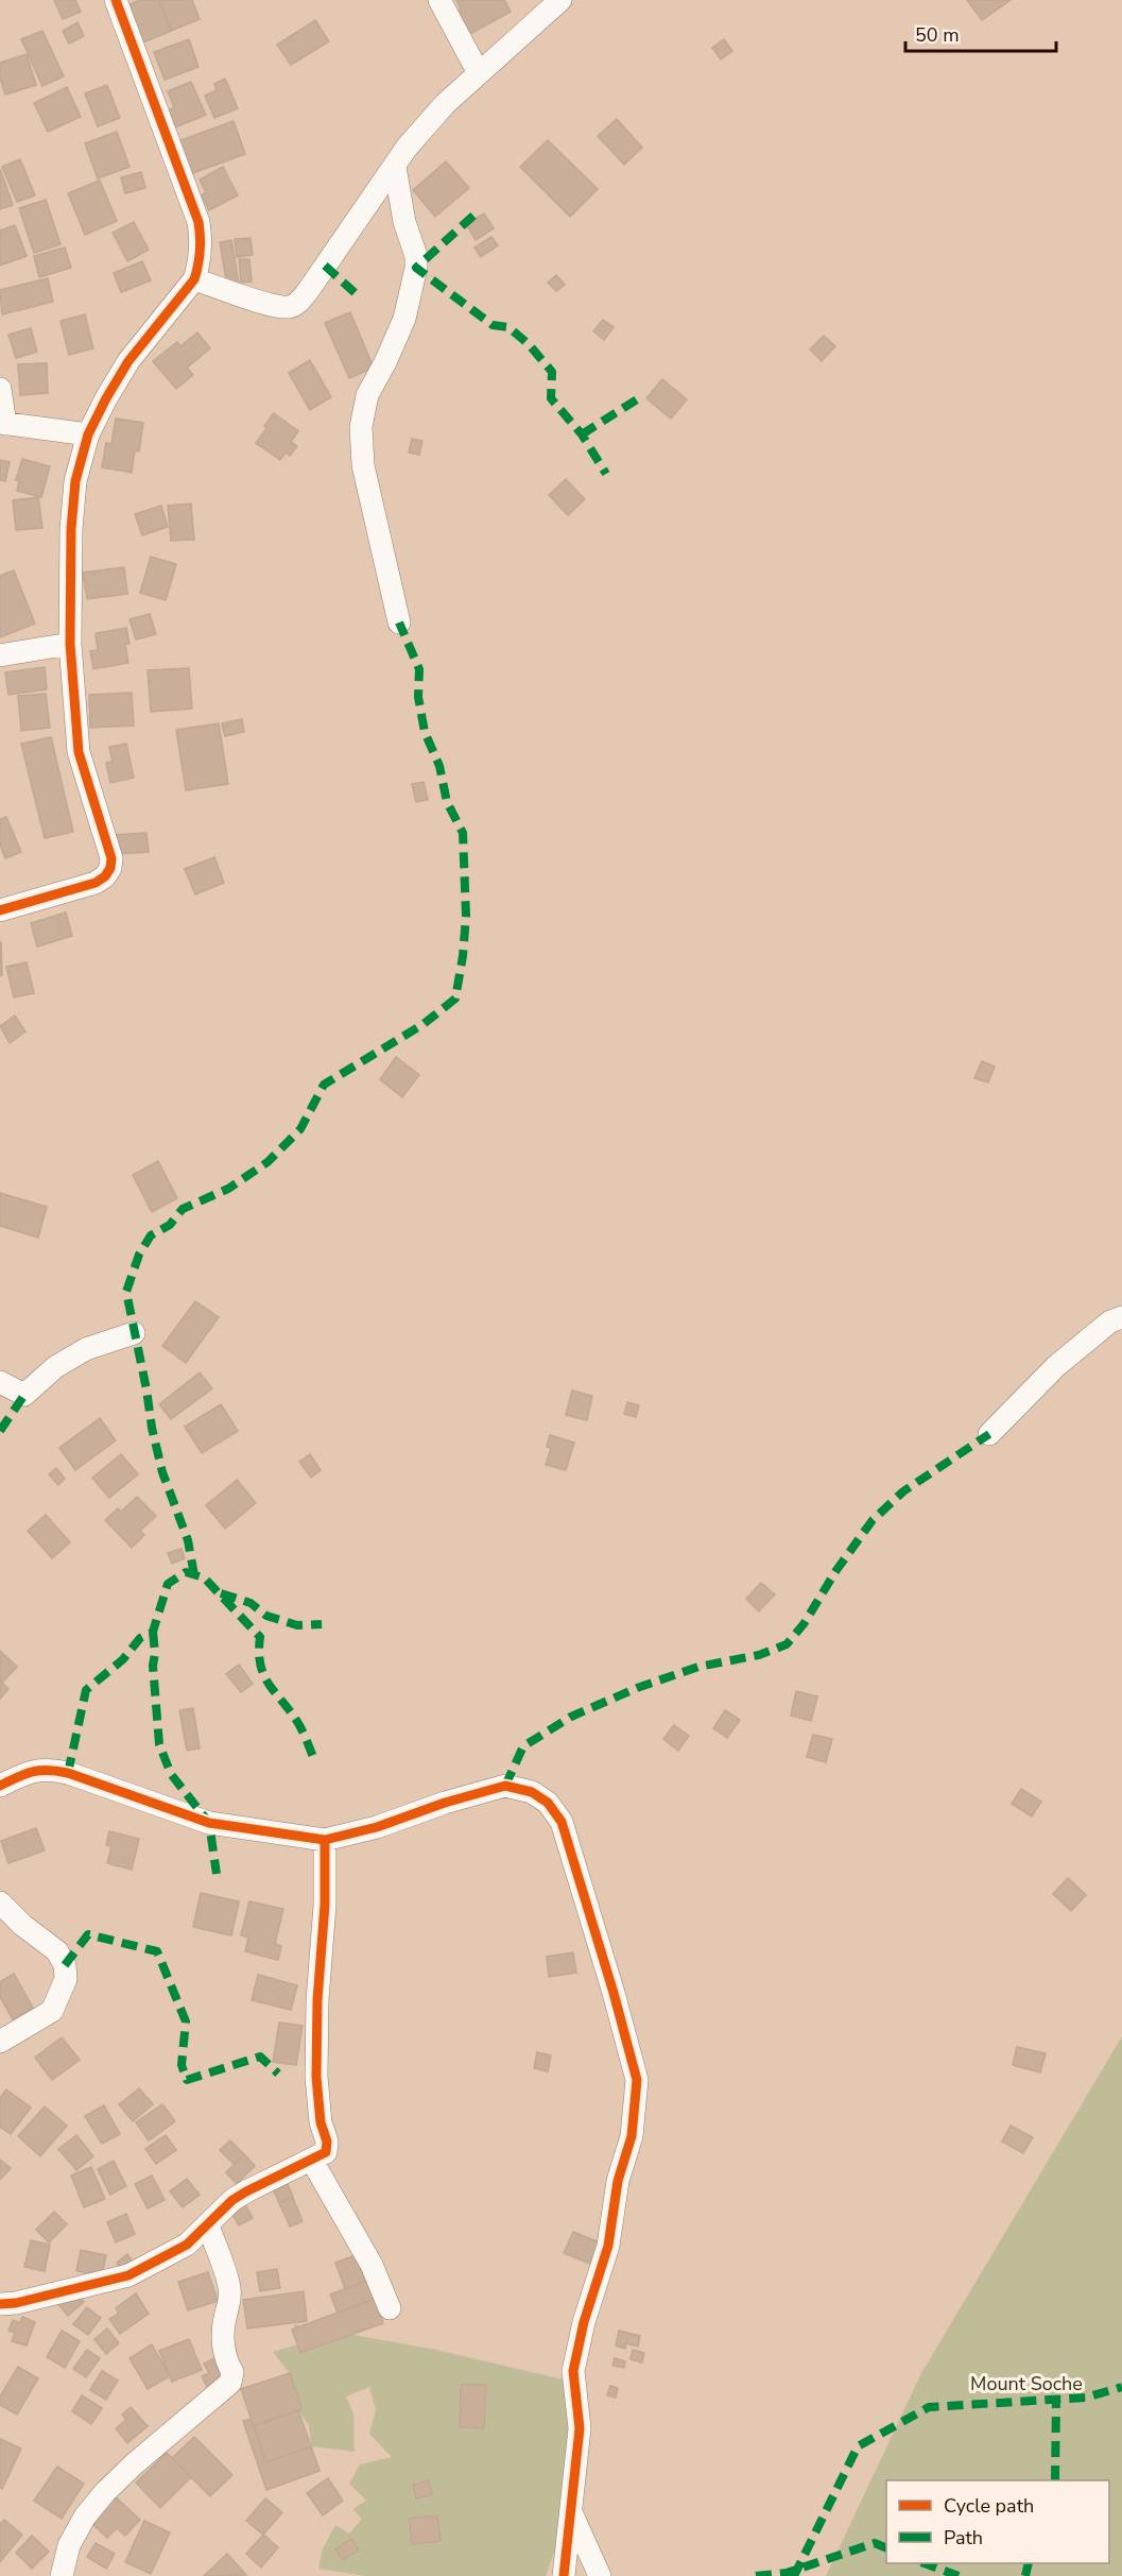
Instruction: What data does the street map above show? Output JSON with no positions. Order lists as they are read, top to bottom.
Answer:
{
  "parks": ["Mount Soche"],
  "legend": ["Cycle path", "Path"],
  "scale_bar": "50 m"
}
